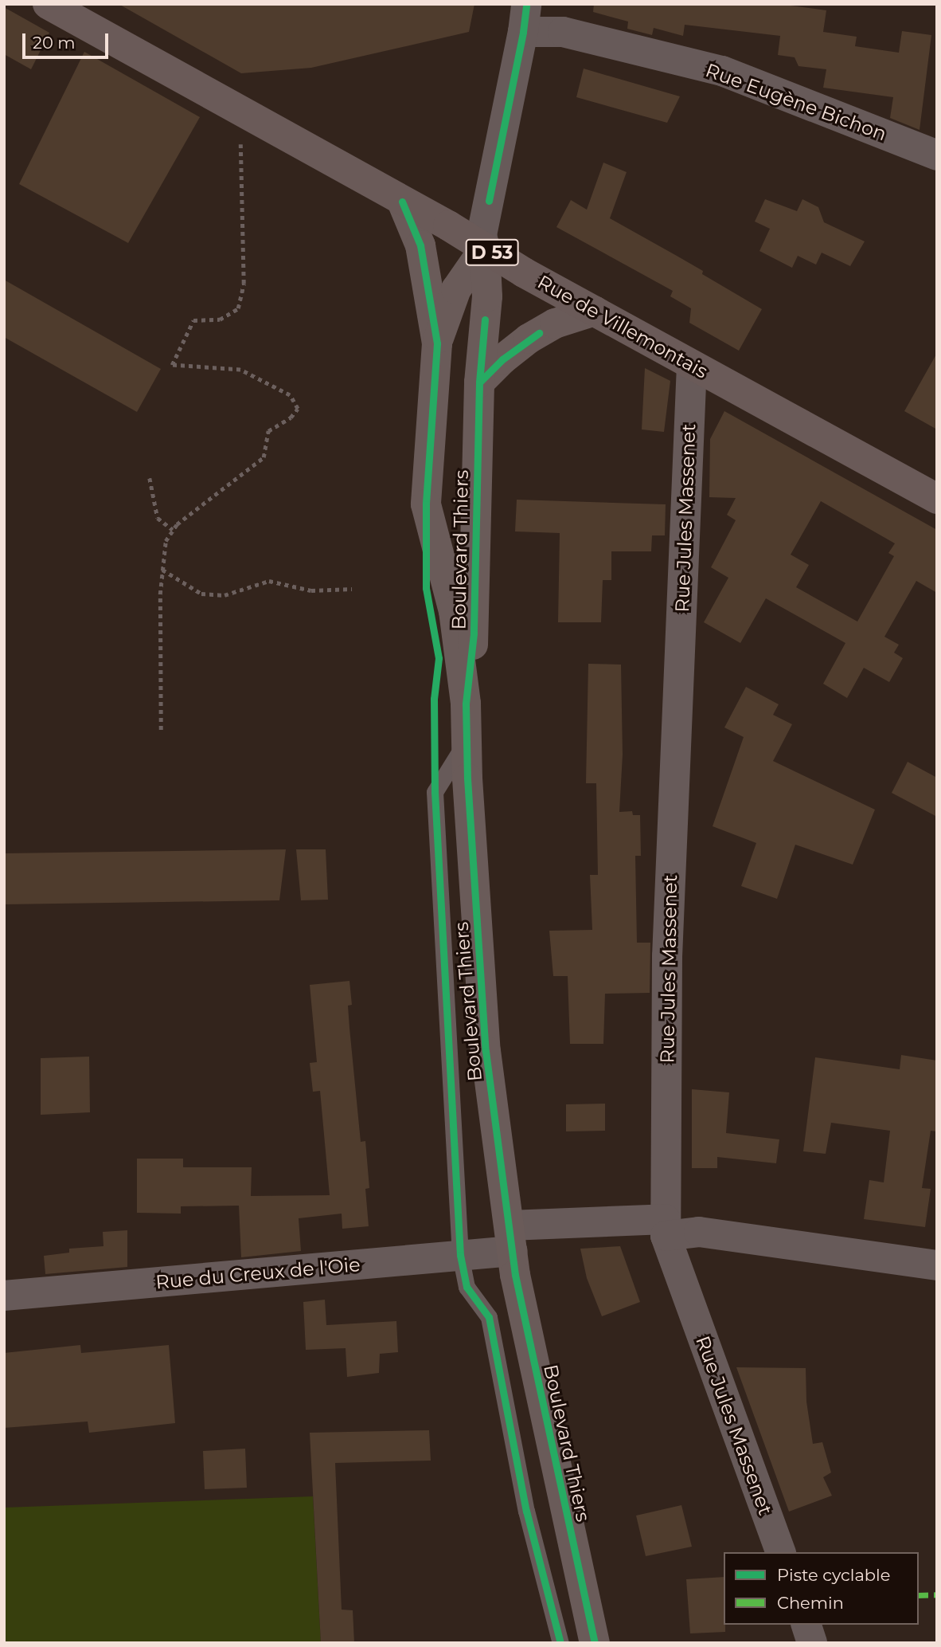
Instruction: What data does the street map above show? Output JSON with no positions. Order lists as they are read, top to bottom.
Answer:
{
  "streets": {
    "main road": ["D 53", "Rue de Villemontais", "Boulevard Thiers"],
    "street": ["Rue Eugène Bichon", "Rue Jules Massenet", "Rue du Creux de l'Oie"]
  },
  "crossings": [
    ["Rue de Villemontais", "Rue Jules Massenet"],
    ["Rue de Villemontais", "Boulevard Thiers"],
    ["Rue Jules Massenet", "Rue du Creux de l'Oie"],
    ["Boulevard Thiers", "Rue du Creux de l'Oie"]
  ],
  "legend": ["Piste cyclable", "Chemin"],
  "scale_bar": "20 m"
}
